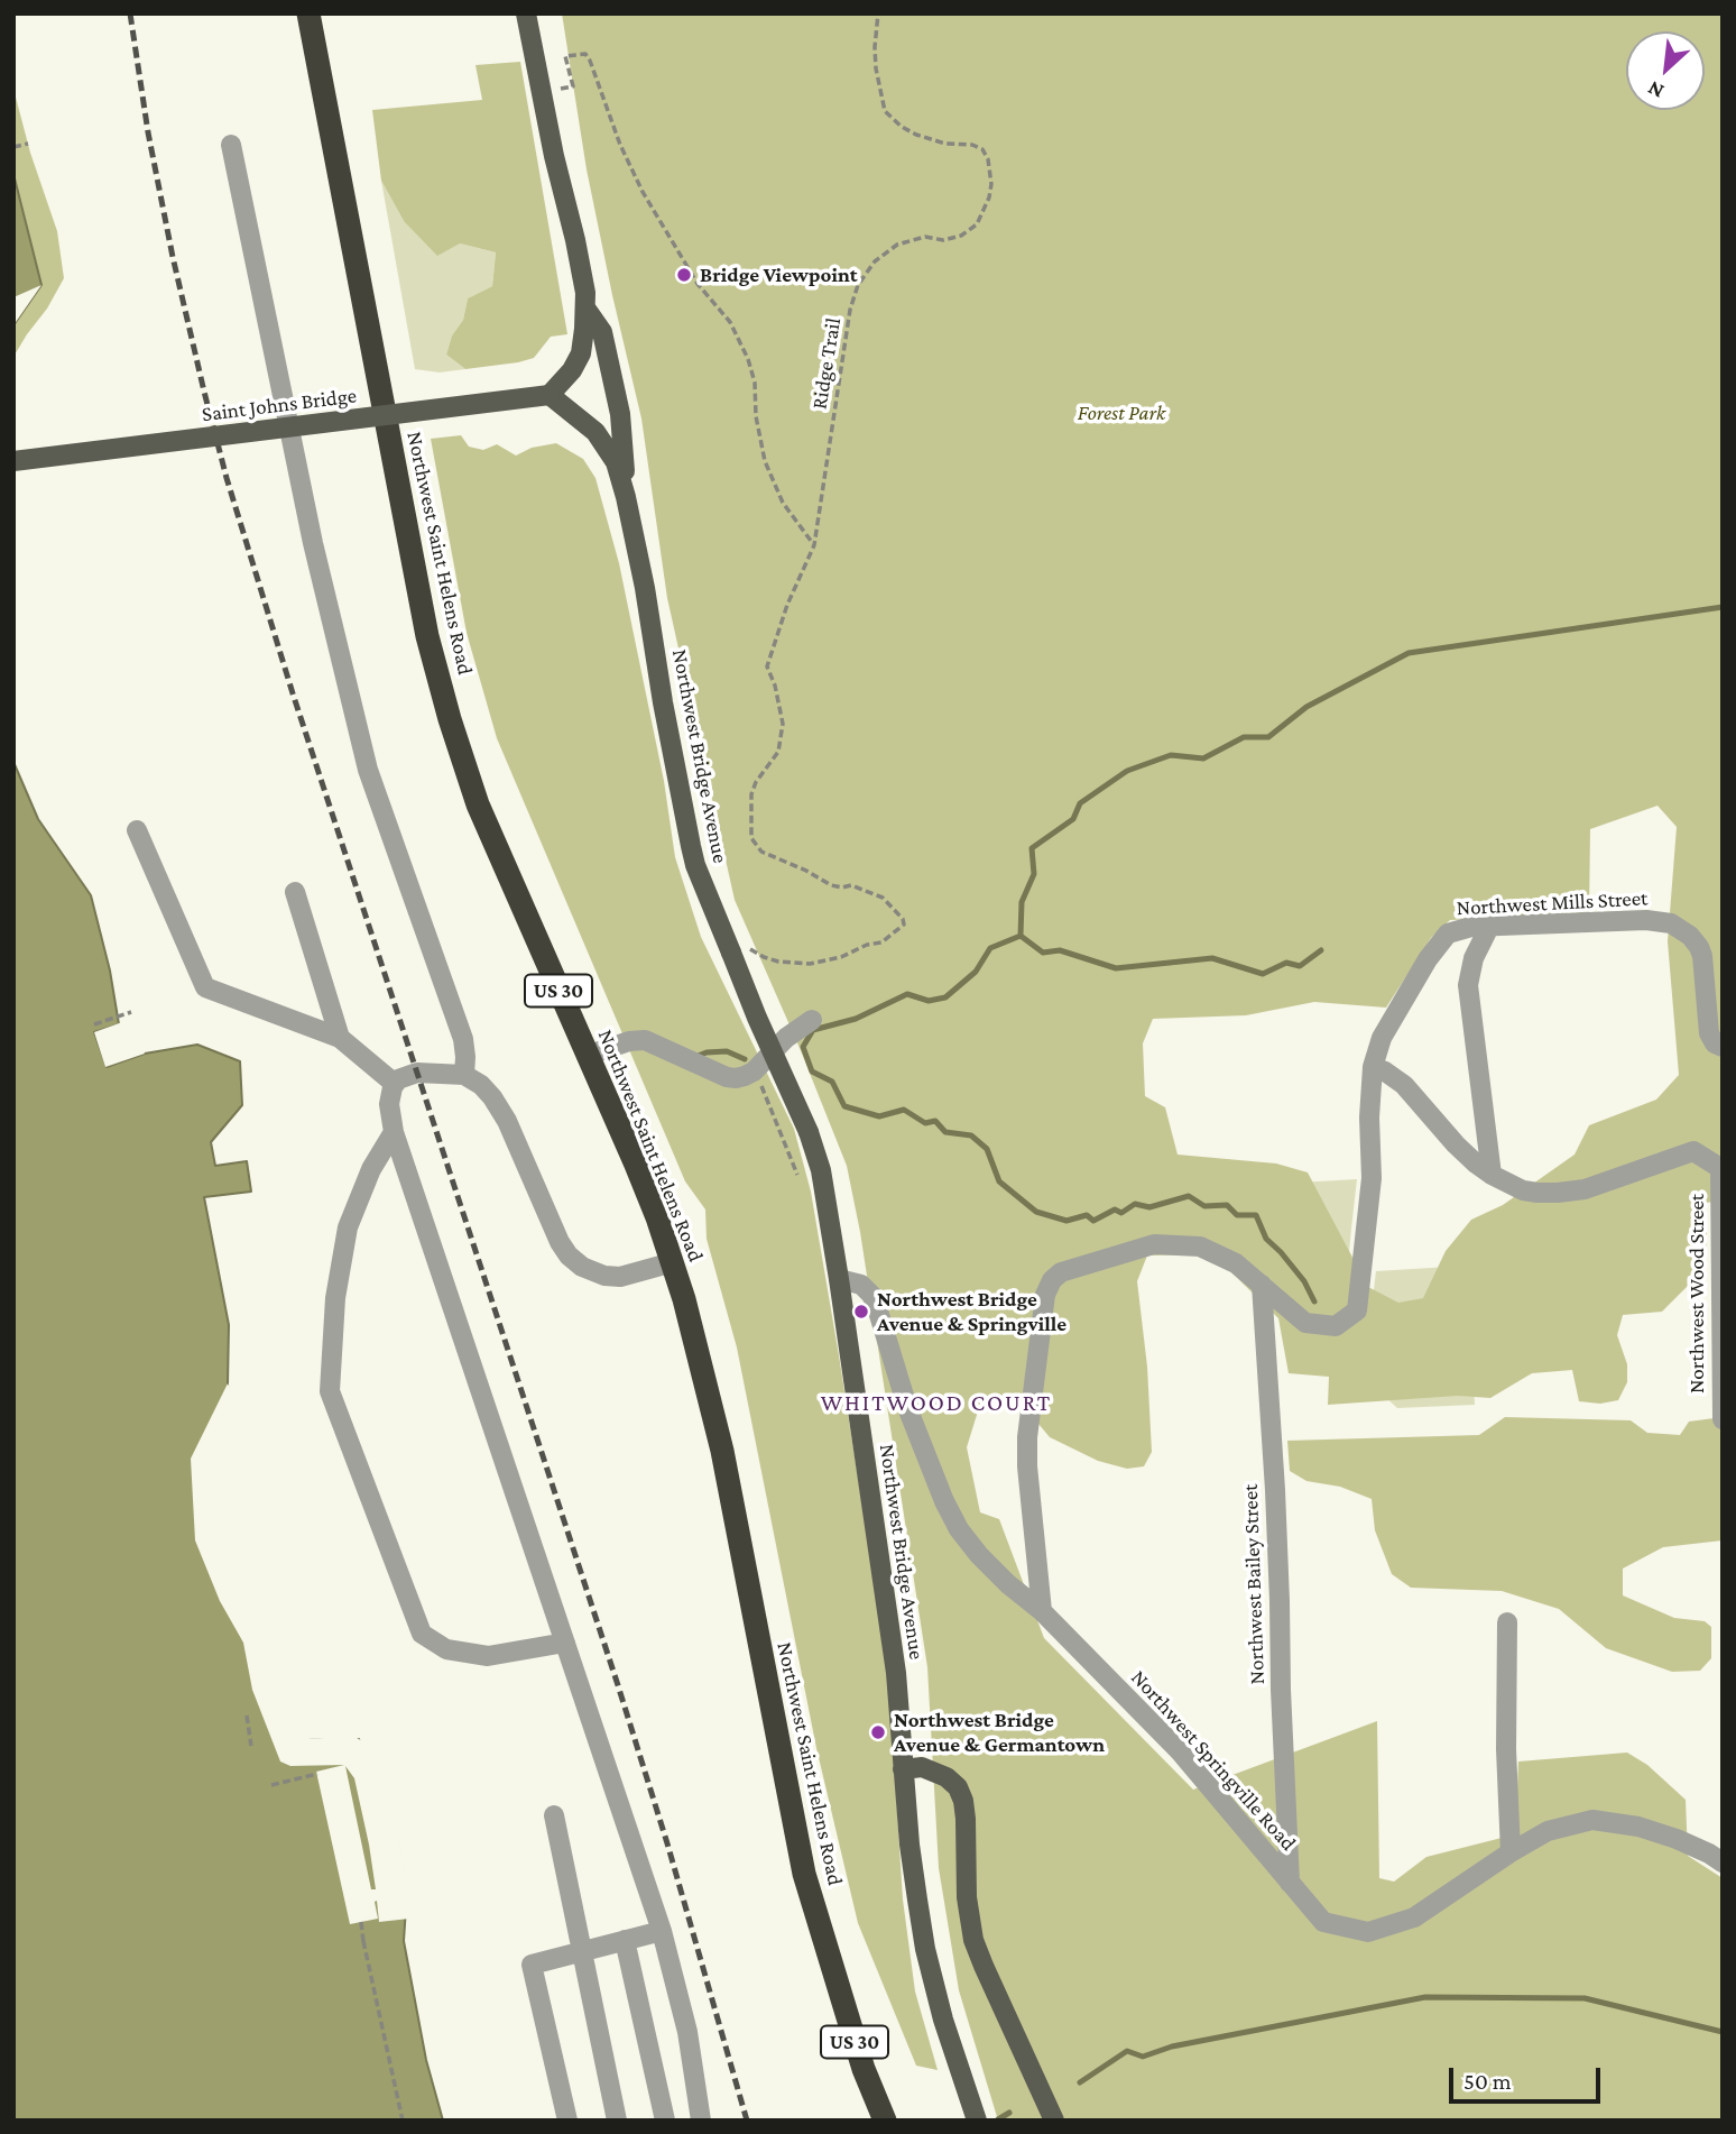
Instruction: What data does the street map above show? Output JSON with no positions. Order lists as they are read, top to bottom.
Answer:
{
  "streets": {
    "highway": ["Northwest Saint Helens Road", "US 30"],
    "main road": ["Saint Johns Bridge", "Northwest Bridge Avenue"],
    "street": [
      "Northwest Mills Street",
      "Northwest Wood Street",
      "Northwest Bailey Street",
      "Northwest Springville Road"
    ],
    "path": ["Ridge Trail"]
  },
  "crossings": [
    ["Ridge Trail", "Northwest Bridge Avenue"],
    ["Saint Johns Bridge", "Northwest Bridge Avenue"],
    ["Northwest Bridge Avenue", "Northwest Springville Road"],
    ["Northwest Mills Street", "Northwest Bailey Street"],
    ["Northwest Mills Street", "Northwest Springville Road"],
    ["Northwest Bailey Street", "Northwest Springville Road"]
  ],
  "districts": ["WHITWOOD COURT"],
  "parks": ["Forest Park"],
  "places": ["Bridge Viewpoint", "Northwest Bridge Avenue & Springville", "Northwest Bridge Avenue & Germantown"],
  "scale_bar": "50 m",
  "north": "bottom left"
}
